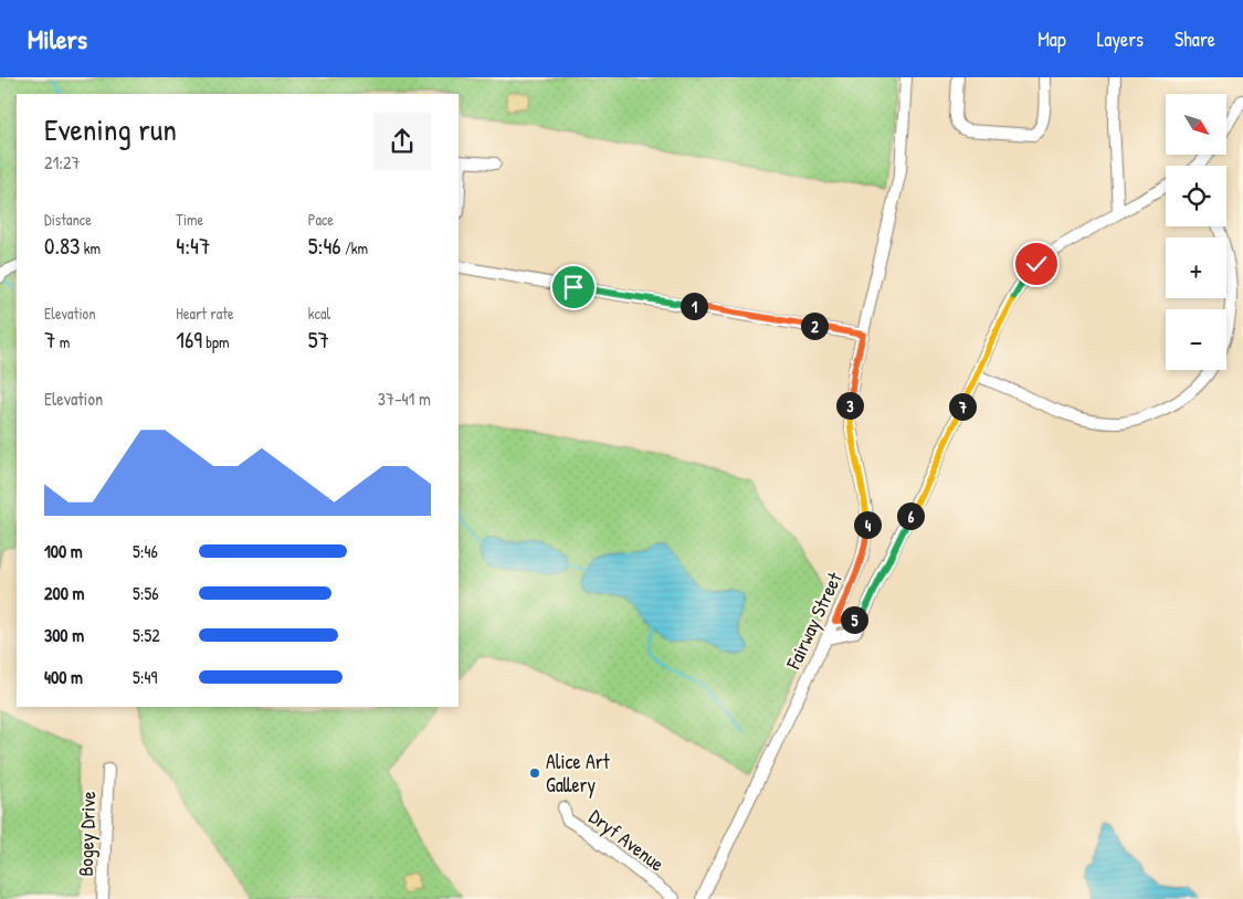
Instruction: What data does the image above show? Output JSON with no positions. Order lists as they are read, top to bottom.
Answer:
{
  "streets": {
    "street": ["Fairway Street", "Bogey Drive", "Dryf Avenue"]
  },
  "places": ["Alice Art Gallery"],
  "north": "bottom right",
  "page": {
    "header": "Milers",
    "nav": ["Map", "Layers", "Share"],
    "map_buttons": ["+", "−"],
    "heading": ["Evening run", "21:27"],
    "stats": [
      ["Distance", "0.83 km"],
      ["Time", "4:47"],
      ["Pace", "5:46 /km"],
      ["Elevation", "7 m"],
      ["Heart rate", "169 bpm"],
      ["kcal", "57"]
    ],
    "pins": [
      "1",
      "2",
      "3",
      "7",
      "6",
      "4",
      "5"
    ],
    "chart": ["Elevation", "37–41 m"],
    "list": [
      {
        "name": "100 m",
        "note": "5:46"
      },
      {
        "name": "200 m",
        "note": "5:56"
      },
      {
        "name": "300 m",
        "note": "5:52"
      },
      {
        "name": "400 m",
        "note": "5:49"
      }
    ]
  }
}
